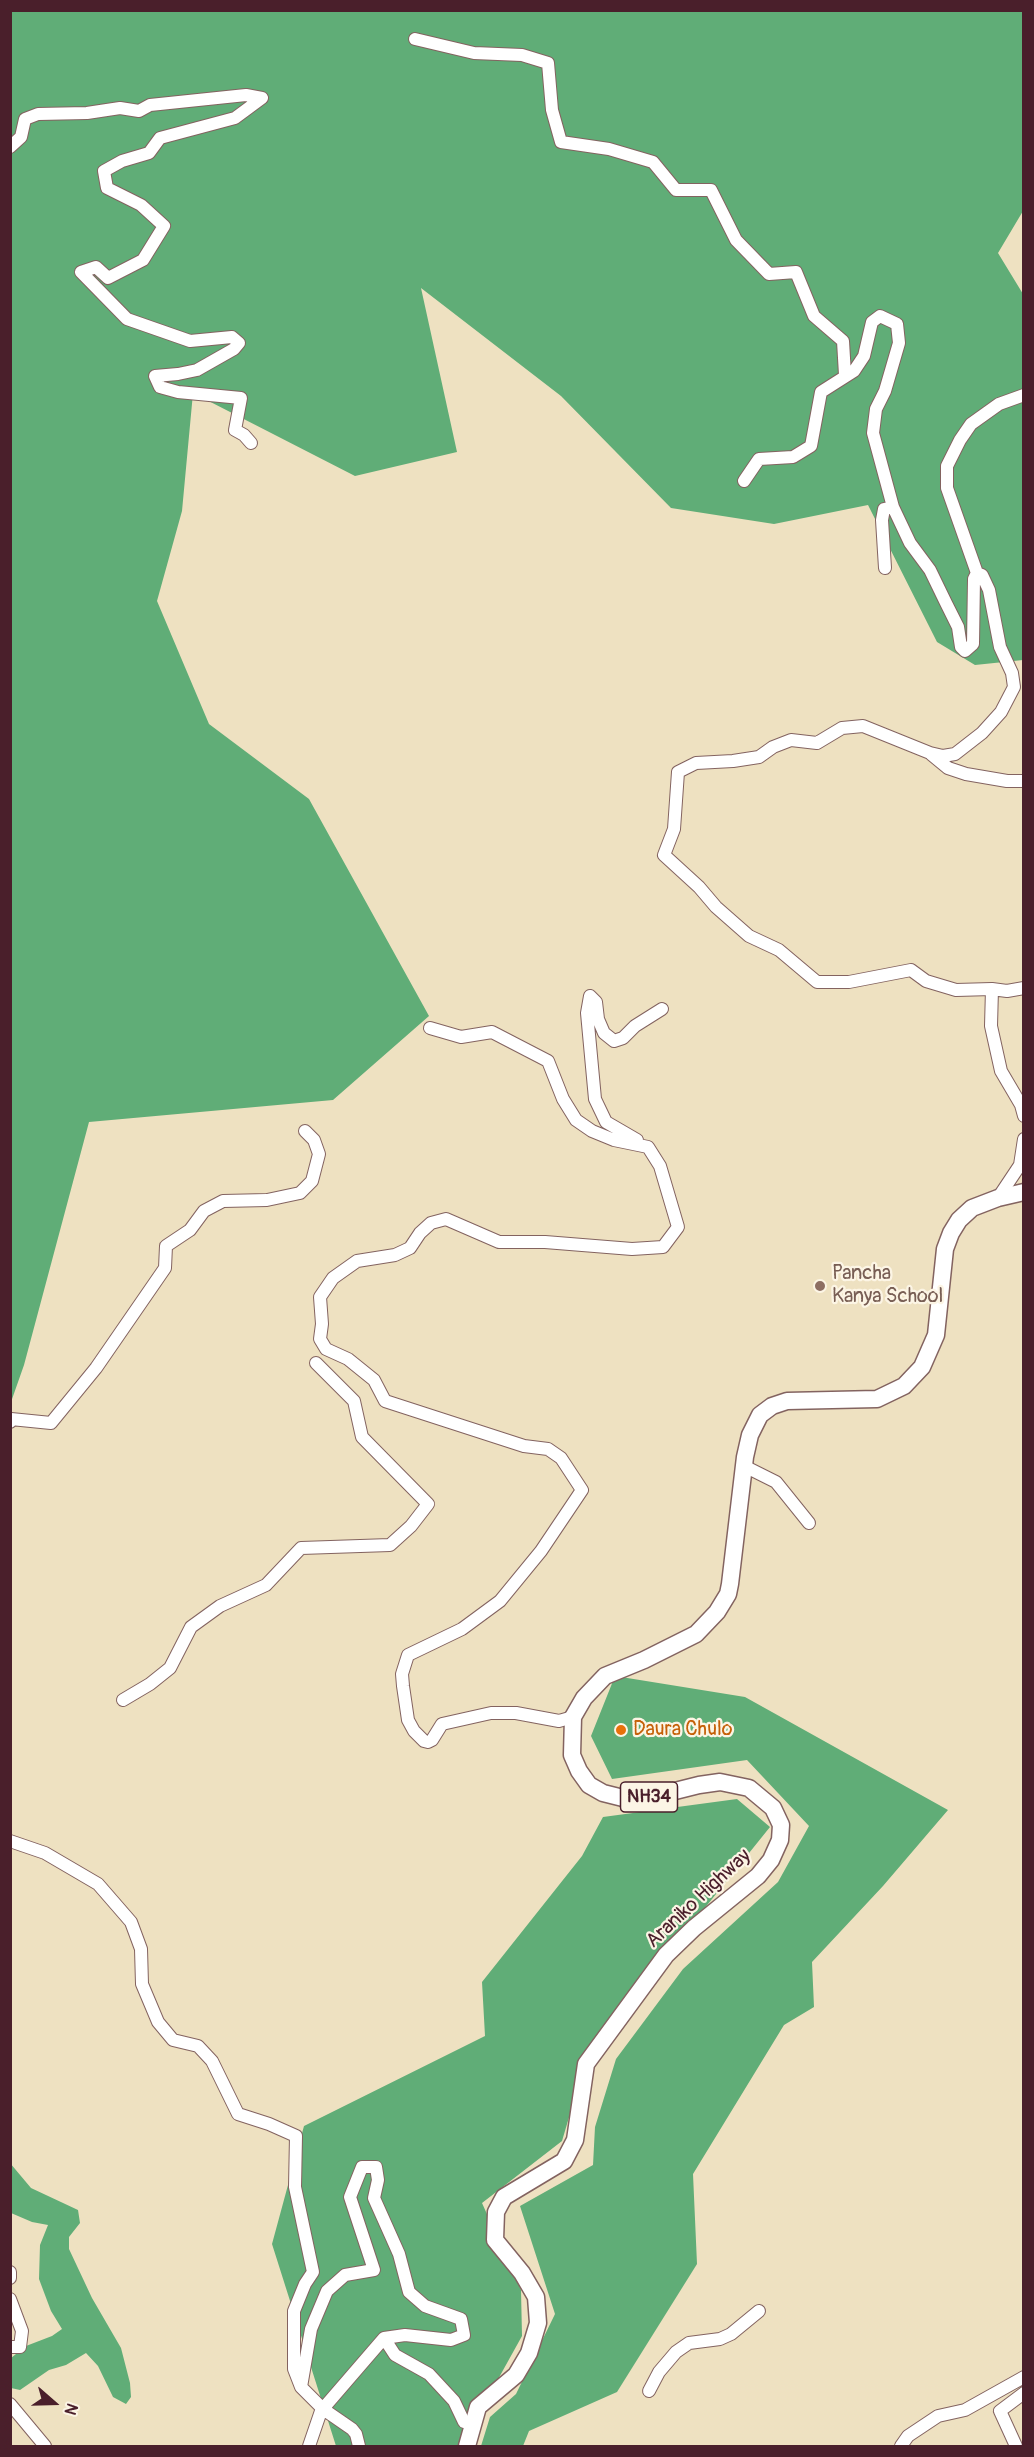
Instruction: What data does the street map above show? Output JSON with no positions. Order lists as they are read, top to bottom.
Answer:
{
  "streets": {
    "highway": ["NH34", "Araniko Highway"]
  },
  "places": ["Pancha Kanya School", "Daura Chulo"],
  "north": "right"
}
